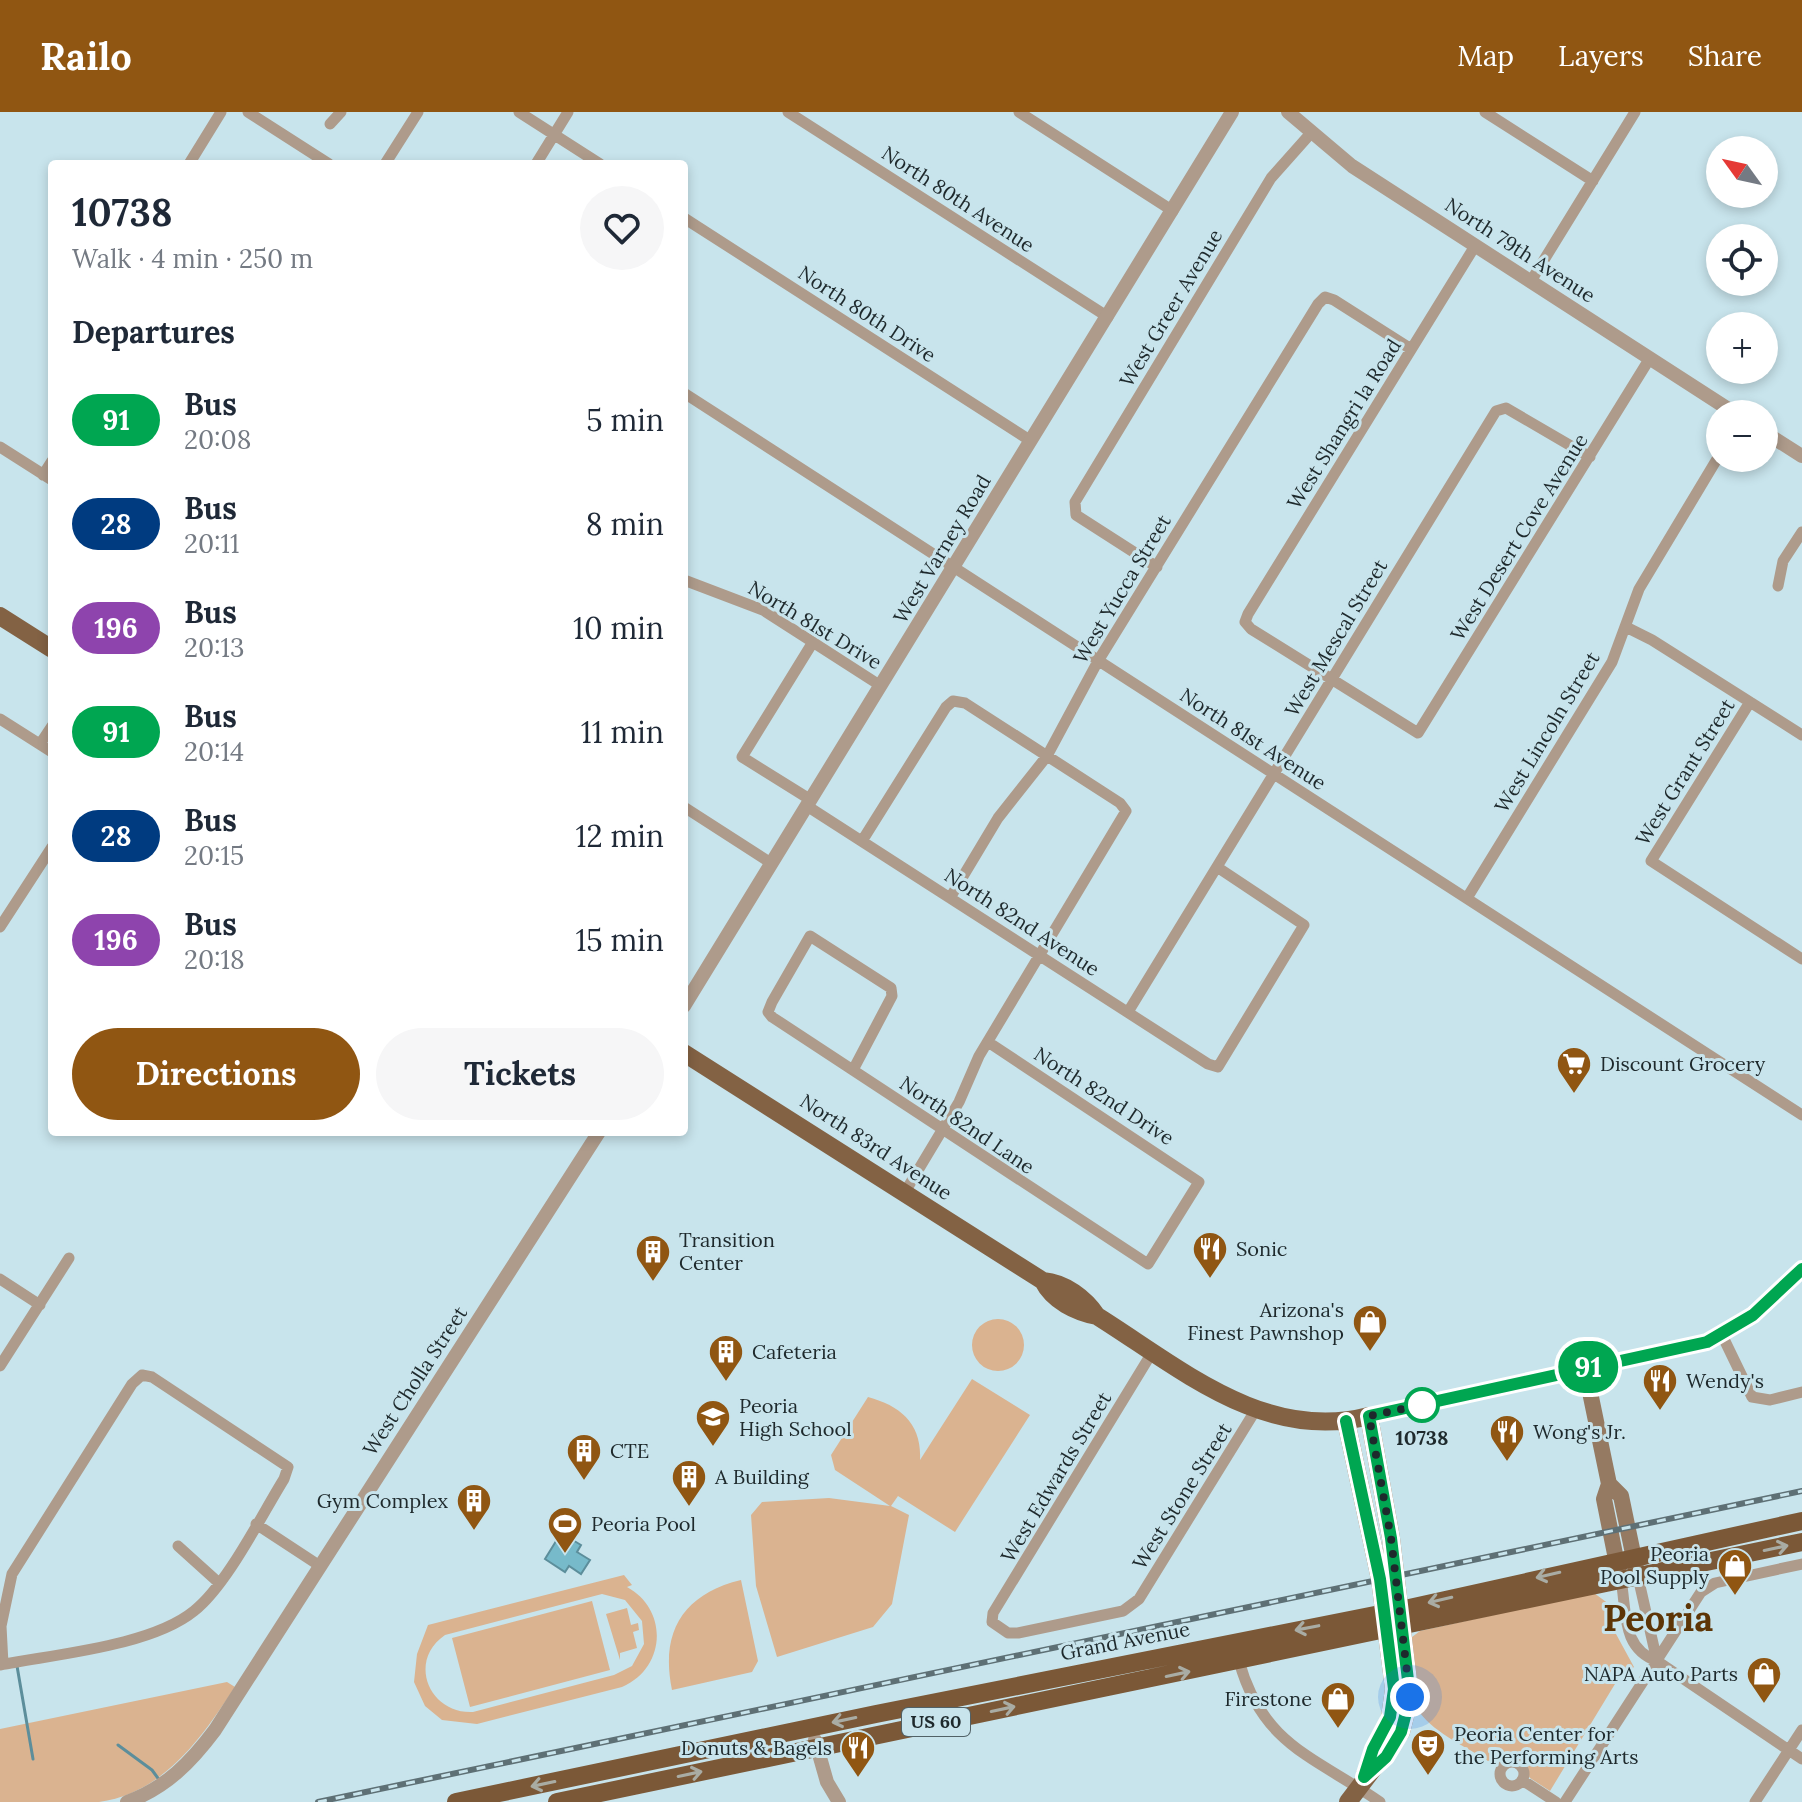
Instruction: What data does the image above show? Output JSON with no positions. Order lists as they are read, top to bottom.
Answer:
{
  "streets": {
    "highway": ["Grand Avenue", "US 60"],
    "main road": ["North 83rd Avenue"],
    "street": [
      "North 80th Avenue",
      "North 79th Avenue",
      "West Greer Avenue",
      "North 80th Drive",
      "West Shangri la Road",
      "West Desert Cove Avenue",
      "West Varney Road",
      "West Yucca Street",
      "North 81st Drive",
      "West Mescal Street",
      "West Lincoln Street",
      "North 81st Avenue",
      "West Grant Street",
      "North 82nd Avenue",
      "North 82nd Drive",
      "North 82nd Lane",
      "West Cholla Street",
      "West Edwards Street",
      "West Stone Street"
    ]
  },
  "crossings": [
    ["North 80th Avenue", "West Varney Road"],
    ["North 79th Avenue", "West Greer Avenue"],
    ["North 79th Avenue", "West Shangri la Road"],
    ["North 79th Avenue", "West Desert Cove Avenue"],
    ["West Greer Avenue", "West Yucca Street"],
    ["North 80th Drive", "West Varney Road"],
    ["West Shangri la Road", "West Desert Cove Avenue"],
    ["West Shangri la Road", "West Yucca Street"],
    ["West Shangri la Road", "West Mescal Street"],
    ["West Desert Cove Avenue", "West Mescal Street"],
    ["West Varney Road", "North 81st Drive"],
    ["West Varney Road", "North 81st Avenue"],
    ["West Varney Road", "North 82nd Avenue"],
    ["West Yucca Street", "North 81st Avenue"],
    ["West Yucca Street", "North 82nd Avenue"],
    ["North 81st Drive", "North 82nd Avenue"],
    ["West Mescal Street", "North 81st Avenue"],
    ["West Mescal Street", "North 82nd Avenue"],
    ["West Lincoln Street", "North 81st Avenue"],
    ["North 82nd Drive", "North 82nd Lane"],
    ["North 83rd Avenue", "West Edwards Street"],
    ["North 83rd Avenue", "West Stone Street"],
    ["West Edwards Street", "West Stone Street"]
  ],
  "districts": ["Peoria"],
  "places": {
    "supermarket": ["Discount Grocery"],
    "restaurant": [
      "Sonic",
      "Wendy's",
      "Wong's Jr.",
      "Donuts & Bagels"
    ],
    "building": [
      "Transition Center",
      "Cafeteria",
      "CTE",
      "A Building",
      "Gym Complex"
    ],
    "shop": [
      "Arizona's Finest Pawnshop",
      "Peoria Pool Supply",
      "NAPA Auto Parts",
      "Firestone"
    ],
    "other": ["10738"],
    "school or university": ["Peoria High School"],
    "sports": ["Peoria Pool"],
    "theatre": ["Peoria Center for the Performing Arts"]
  },
  "lines": ["bus line 91"],
  "north": "top left",
  "page": {
    "header": "Railo",
    "nav": ["Map", "Layers", "Share"],
    "on_map": "91",
    "map_buttons": ["+", "−"],
    "heading": [
      ["10738", "Walk · 4 min · 250 m"],
      "Departures"
    ],
    "list": [
      {
        "mark": "91",
        "name": "Bus",
        "note": "20:08",
        "value": "5 min"
      },
      {
        "mark": "28",
        "name": "Bus",
        "note": "20:11",
        "value": "8 min"
      },
      {
        "mark": "196",
        "name": "Bus",
        "note": "20:13",
        "value": "10 min"
      },
      {
        "mark": "91",
        "name": "Bus",
        "note": "20:14",
        "value": "11 min"
      },
      {
        "mark": "28",
        "name": "Bus",
        "note": "20:15",
        "value": "12 min"
      },
      {
        "mark": "196",
        "name": "Bus",
        "note": "20:18",
        "value": "15 min"
      }
    ],
    "buttons": ["Directions", "Tickets"]
  }
}
